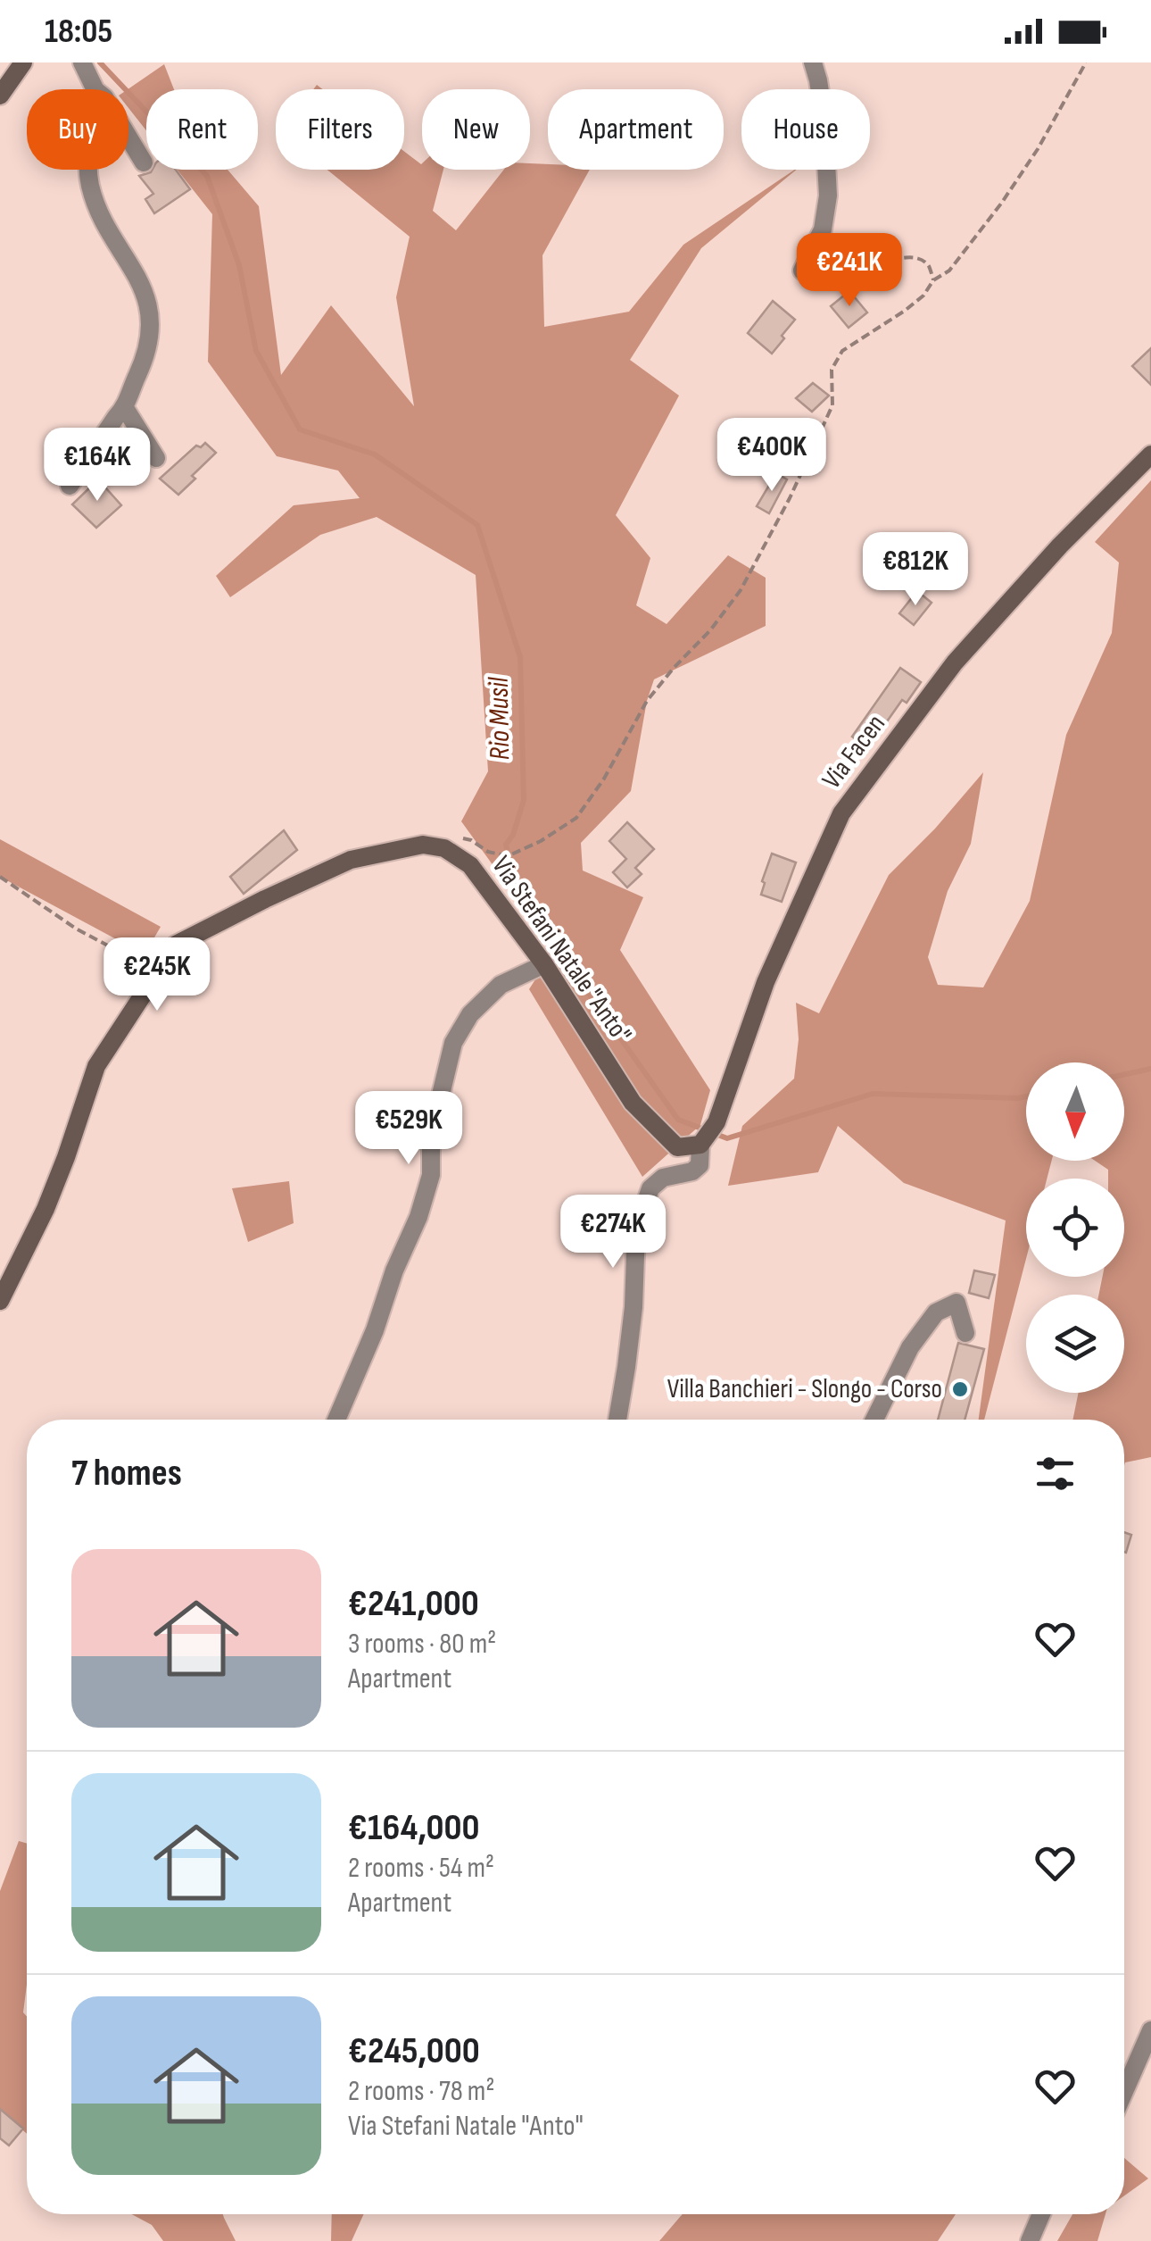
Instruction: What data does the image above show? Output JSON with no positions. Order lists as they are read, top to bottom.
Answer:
{
  "streets": {
    "street": ["Via Facen", "Via Stefani Natale \"Anto\""]
  },
  "crossings": [
    ["Via Facen", "Via Stefani Natale \"Anto\""]
  ],
  "water": ["Rio Musil"],
  "places": ["Villa Banchieri - Slongo - Corso"],
  "north": "bottom",
  "page": {
    "status": "18:05",
    "chip": [
      "Buy",
      "Rent",
      "Filters",
      "New",
      "Apartment",
      "House"
    ],
    "price": [
      "€241K",
      "€400K",
      "€164K",
      "€812K",
      "€245K",
      "€529K",
      "€274K"
    ],
    "heading": "7 homes",
    "list": [
      {
        "name": "€241,000",
        "note": "3 rooms · 80 m² · Apartment"
      },
      {
        "name": "€164,000",
        "note": "2 rooms · 54 m² · Apartment"
      },
      {
        "name": "€245,000",
        "note": "2 rooms · 78 m² · Via Stefani Natale \"Anto\""
      }
    ]
  }
}
